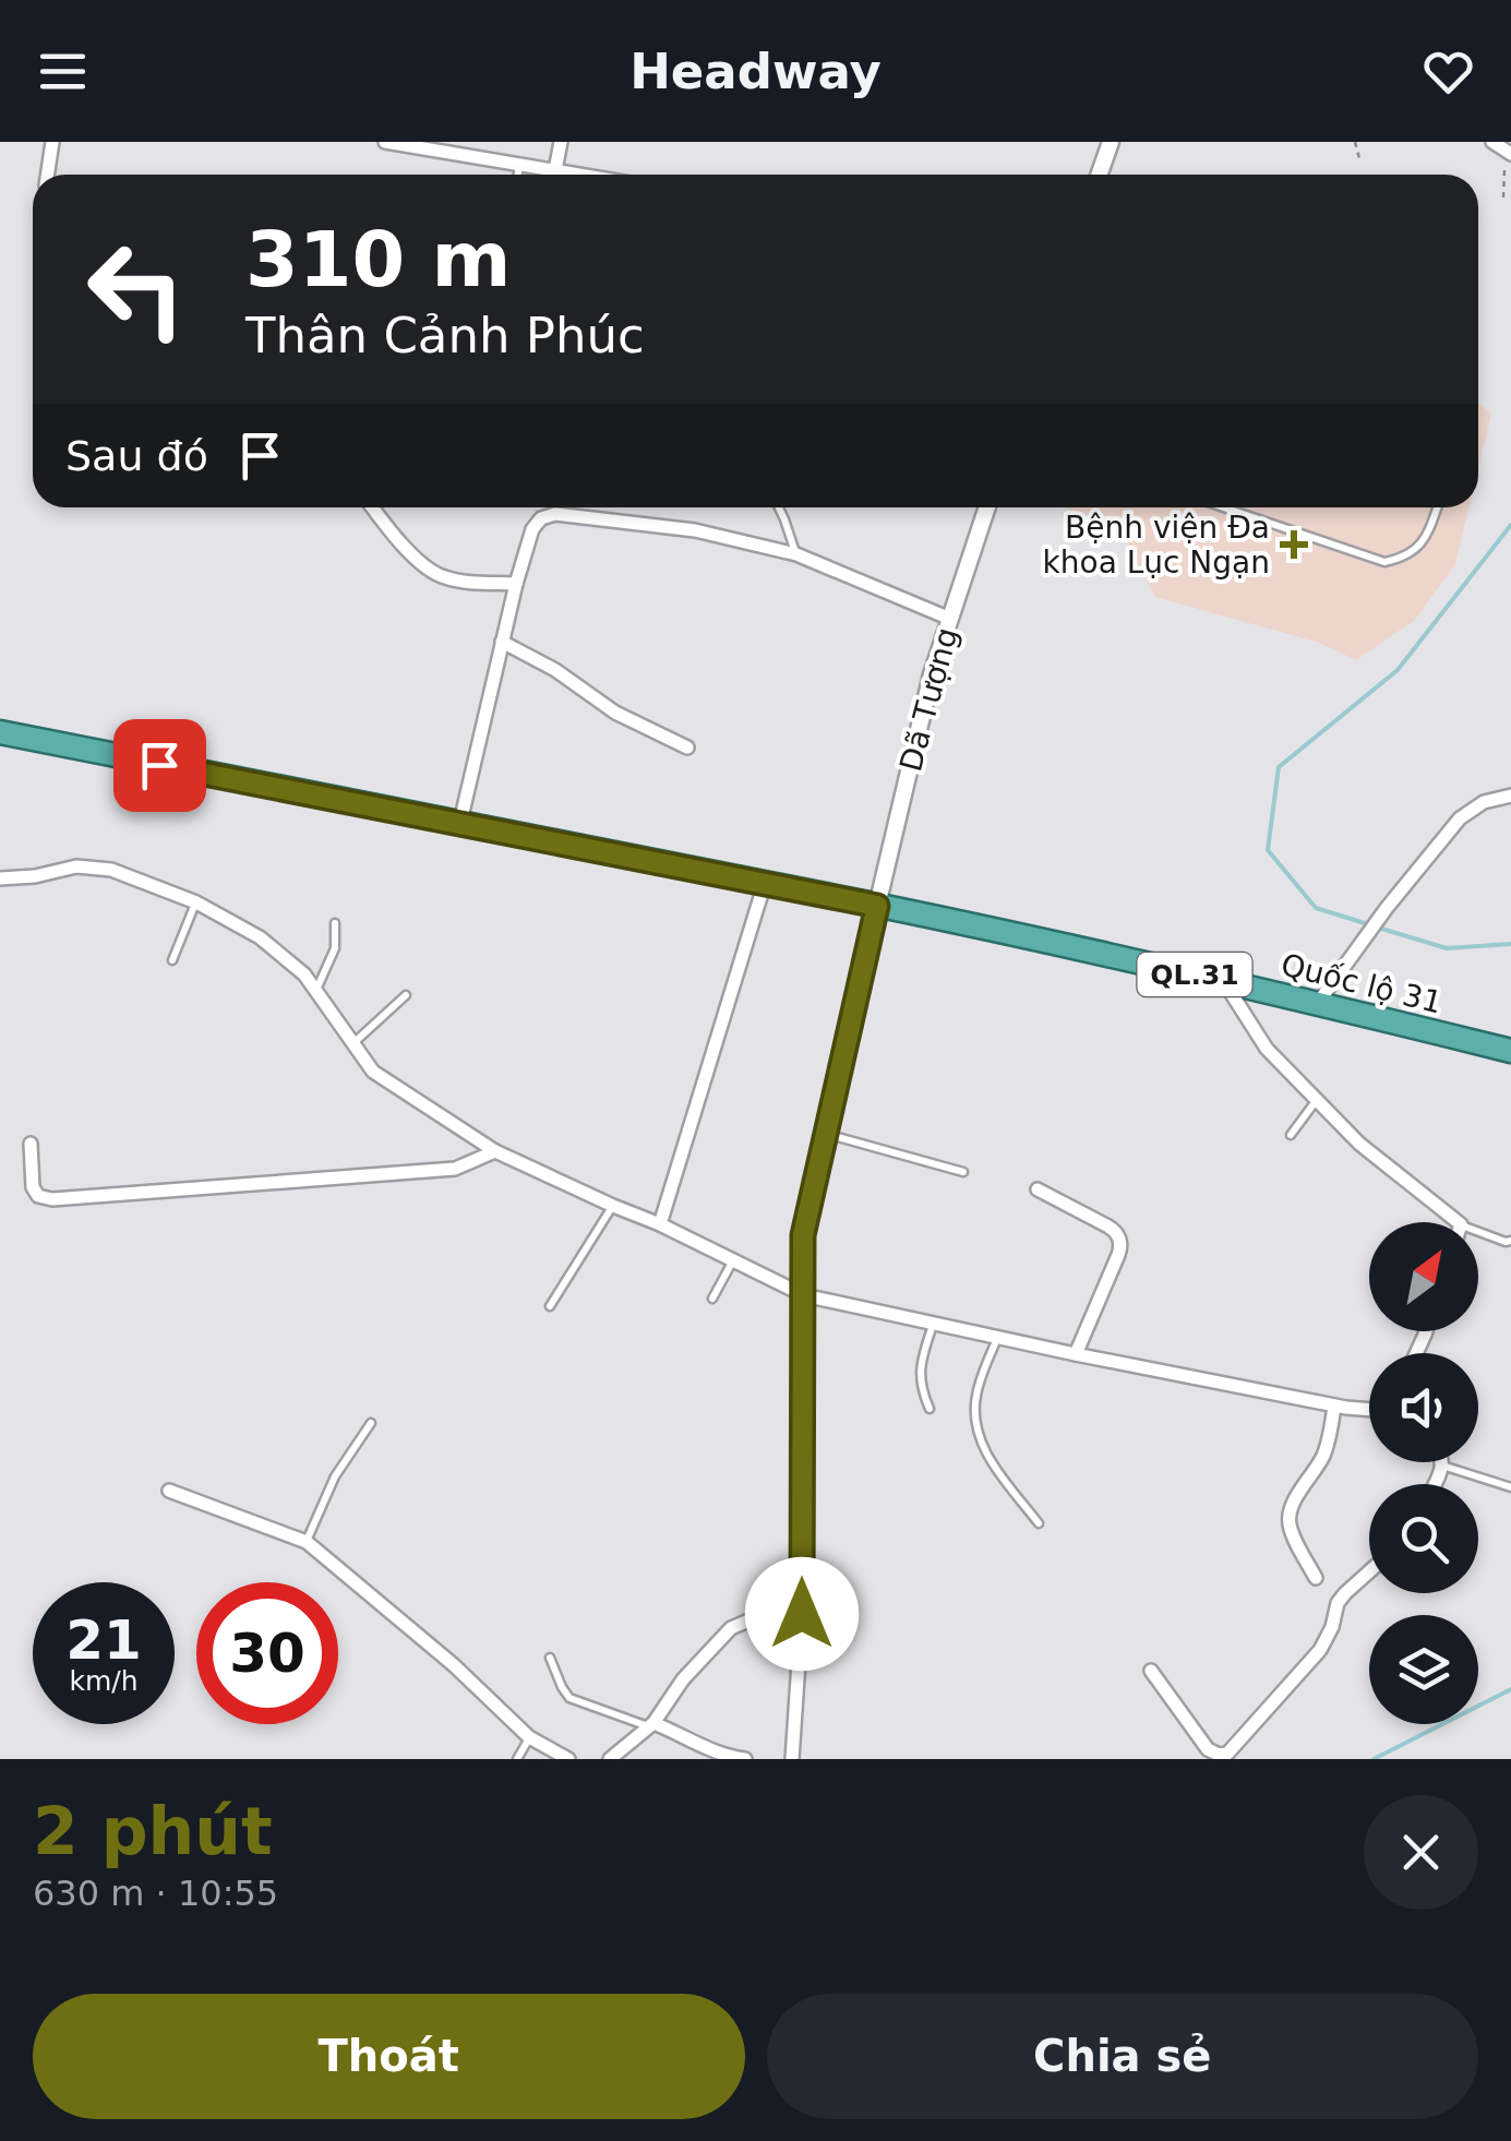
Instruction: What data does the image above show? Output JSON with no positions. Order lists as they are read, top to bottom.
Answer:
{
  "streets": {
    "highway": ["QL.31", "Quốc lộ 31"],
    "street": ["Dã Tượng"]
  },
  "crossings": [
    ["Dã Tượng", "QL.31"],
    ["Dã Tượng", "Quốc lộ 31"],
    ["QL.31", "Quốc lộ 31"]
  ],
  "places": {
    "health": ["Bệnh viện Đa khoa Lục Ngạn"]
  },
  "north": "top right",
  "page": {
    "header": "Headway",
    "turn": ["310 m", "Thân Cảnh Phúc"],
    "then": "Sau đó",
    "speed": "21 km/h",
    "limit": "30",
    "heading": ["2 phút", "630 m · 10:55"],
    "buttons": ["Thoát", "Chia sẻ"]
  }
}
